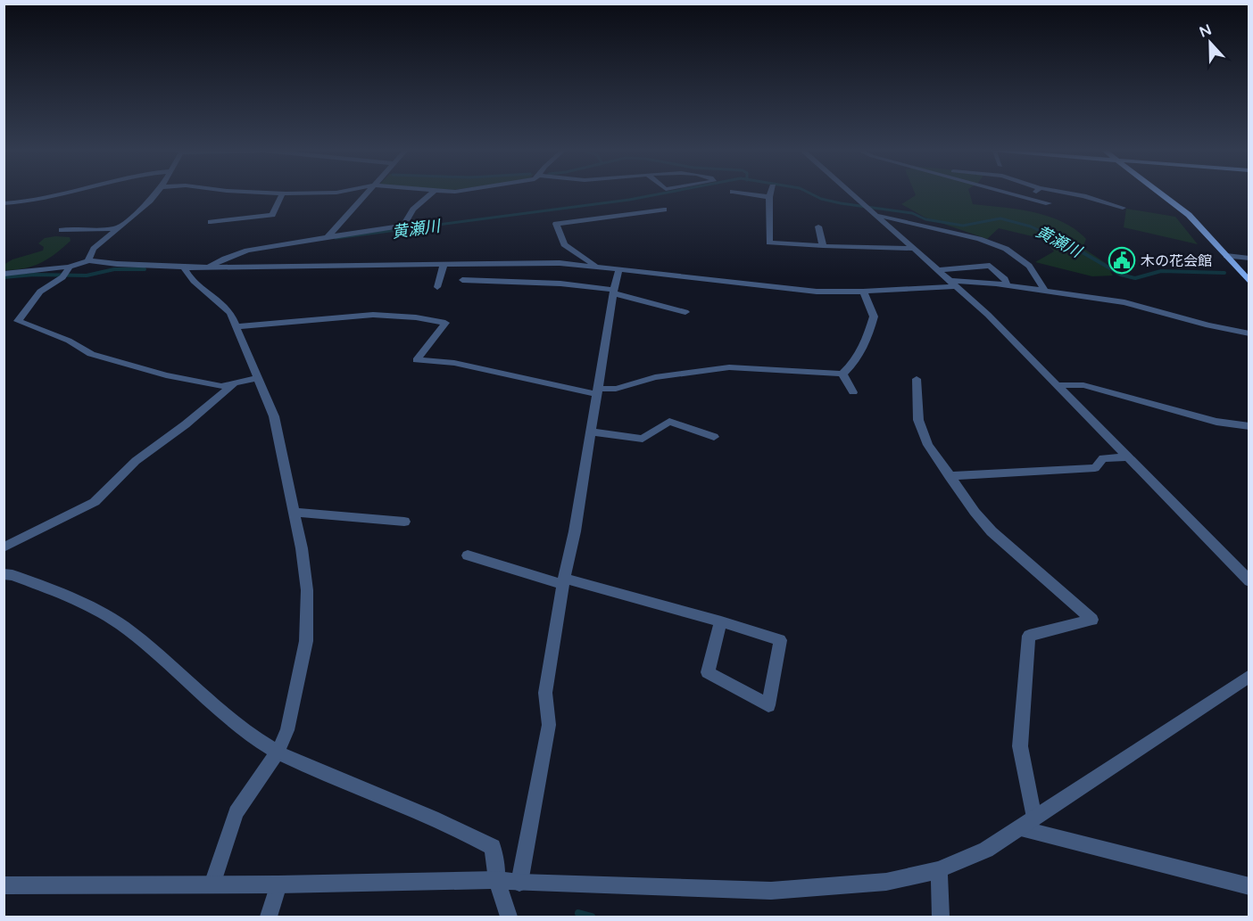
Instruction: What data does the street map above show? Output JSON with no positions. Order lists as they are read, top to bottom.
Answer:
{
  "water": ["黄瀬川"],
  "places": {
    "public building": ["木の花会館"]
  },
  "north": "top"
}
